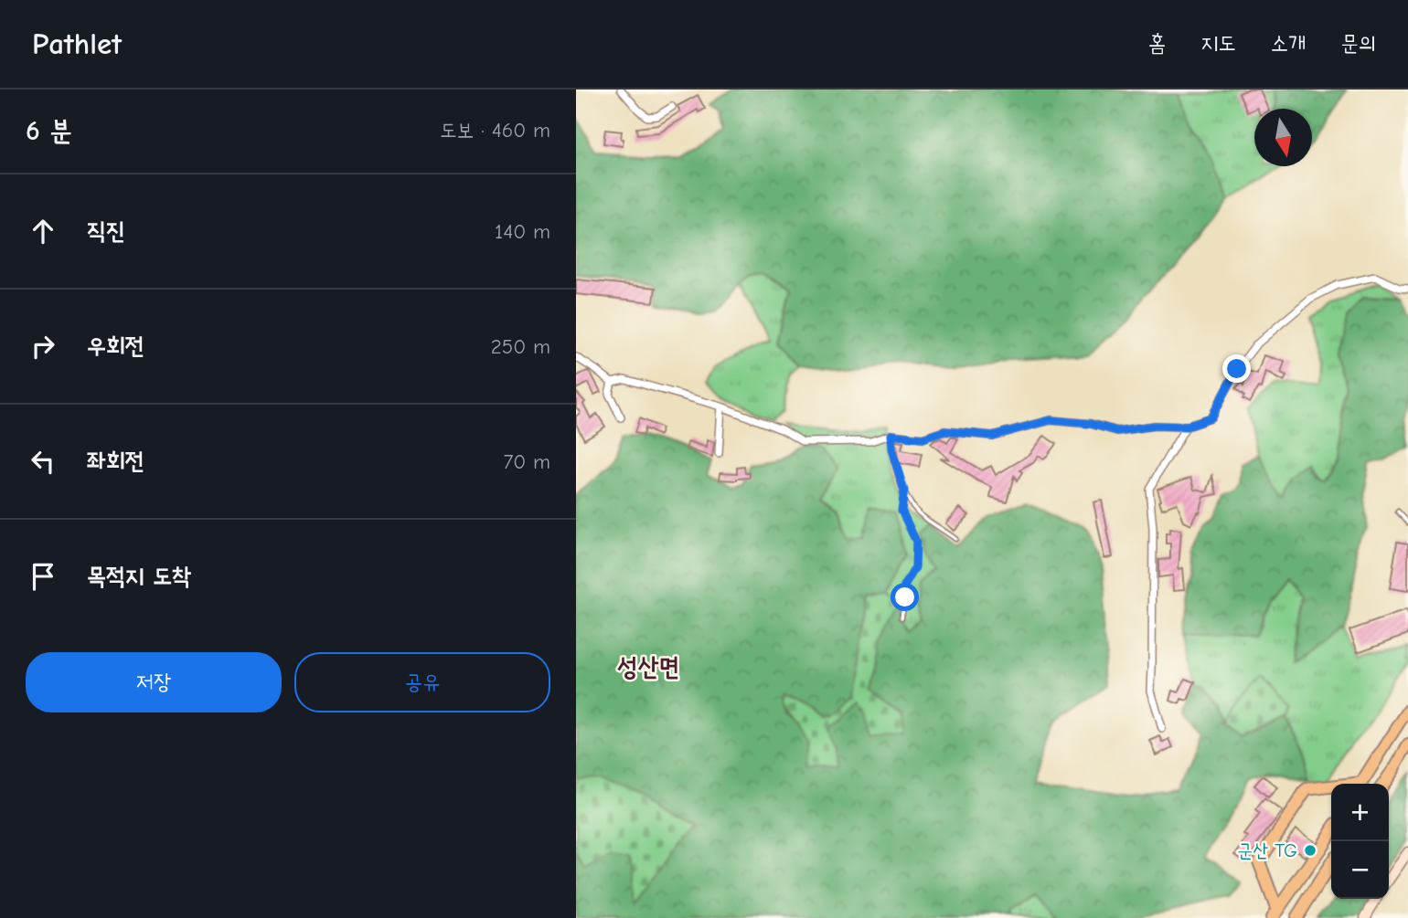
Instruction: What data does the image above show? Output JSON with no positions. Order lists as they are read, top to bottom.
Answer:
{
  "districts": ["성산면"],
  "places": ["군산 TG"],
  "north": "bottom",
  "page": {
    "header": "Pathlet",
    "nav": [
      "홈",
      "지도",
      "소개",
      "문의"
    ],
    "heading": ["6 분", "도보 · 460 m"],
    "list": [
      ["직진", "140 m"],
      ["우회전", "250 m"],
      ["좌회전", "70 m"],
      "목적지 도착"
    ],
    "buttons": ["저장", "공유"],
    "map_buttons": ["+", "−"]
  }
}
